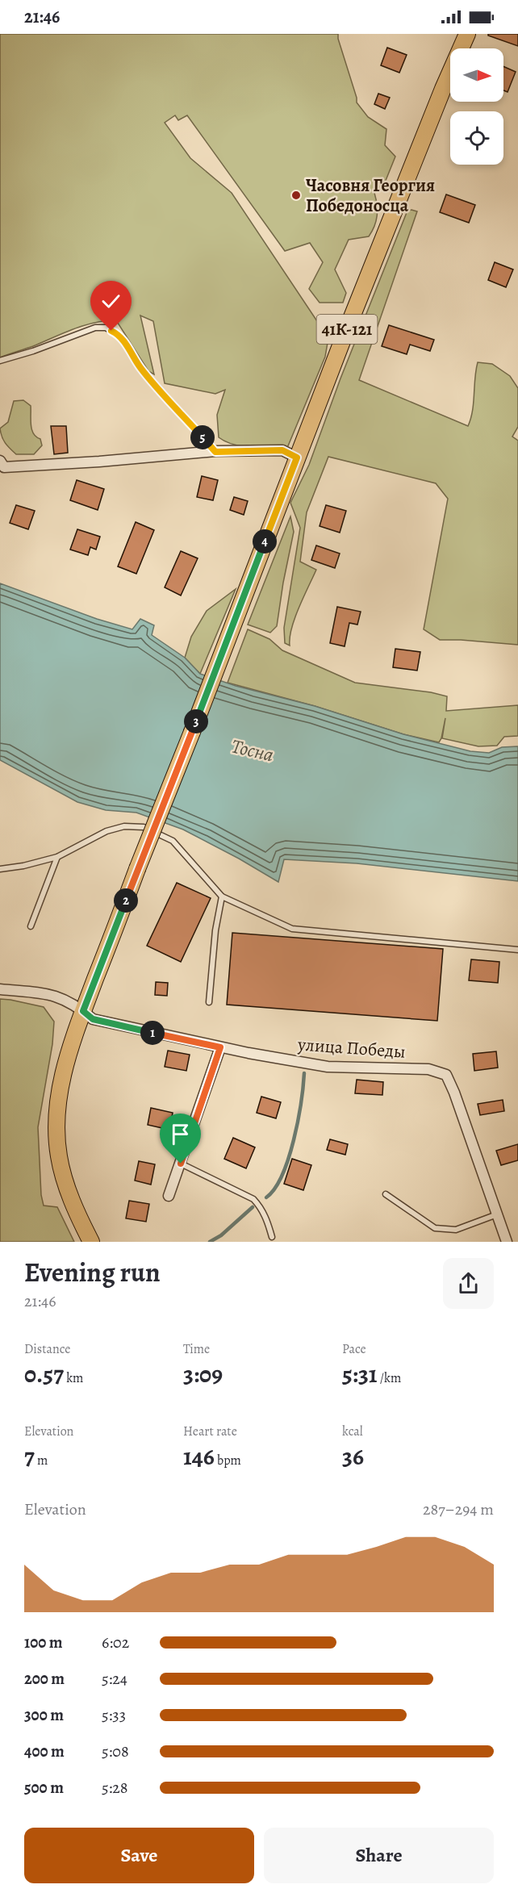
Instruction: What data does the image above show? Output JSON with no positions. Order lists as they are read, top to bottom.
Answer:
{
  "streets": {
    "main road": ["41К-121"],
    "street": ["улица Победы"]
  },
  "crossings": [
    ["41К-121", "улица Победы"]
  ],
  "water": ["Тосна"],
  "places": ["Часовня Георгия Победоносца"],
  "north": "right",
  "page": {
    "status": "21:46",
    "pins": [
      "5",
      "4",
      "3",
      "2",
      "1"
    ],
    "heading": ["Evening run", "21:46"],
    "stats": [
      ["Distance", "0.57 km"],
      ["Time", "3:09"],
      ["Pace", "5:31 /km"],
      ["Elevation", "7 m"],
      ["Heart rate", "146 bpm"],
      ["kcal", "36"]
    ],
    "chart": ["Elevation", "287–294 m"],
    "list": [
      {
        "name": "100 m",
        "note": "6:02"
      },
      {
        "name": "200 m",
        "note": "5:24"
      },
      {
        "name": "300 m",
        "note": "5:33"
      },
      {
        "name": "400 m",
        "note": "5:08"
      },
      {
        "name": "500 m",
        "note": "5:28"
      }
    ],
    "buttons": ["Save", "Share"]
  }
}
